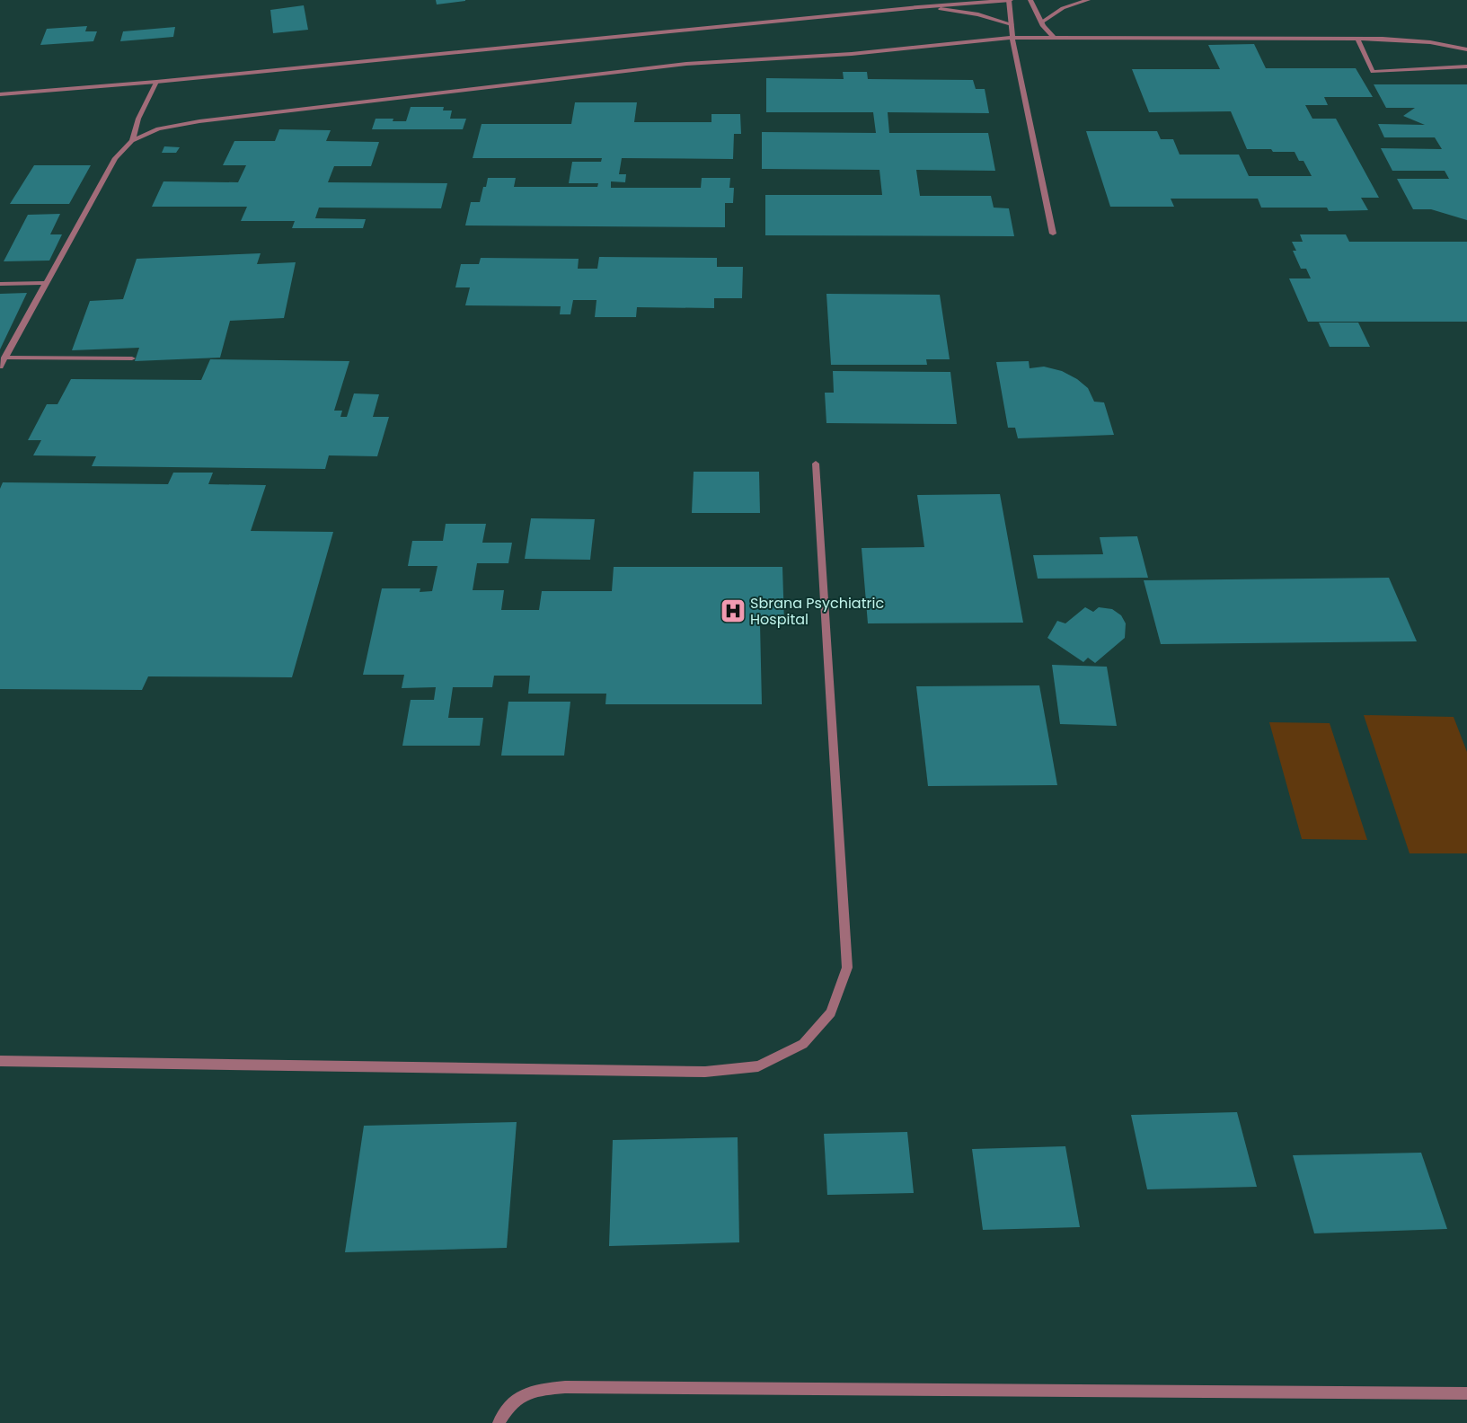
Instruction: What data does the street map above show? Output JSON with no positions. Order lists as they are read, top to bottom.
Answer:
{
  "places": {
    "hospital": ["Sbrana Psychiatric Hospital"]
  }
}
